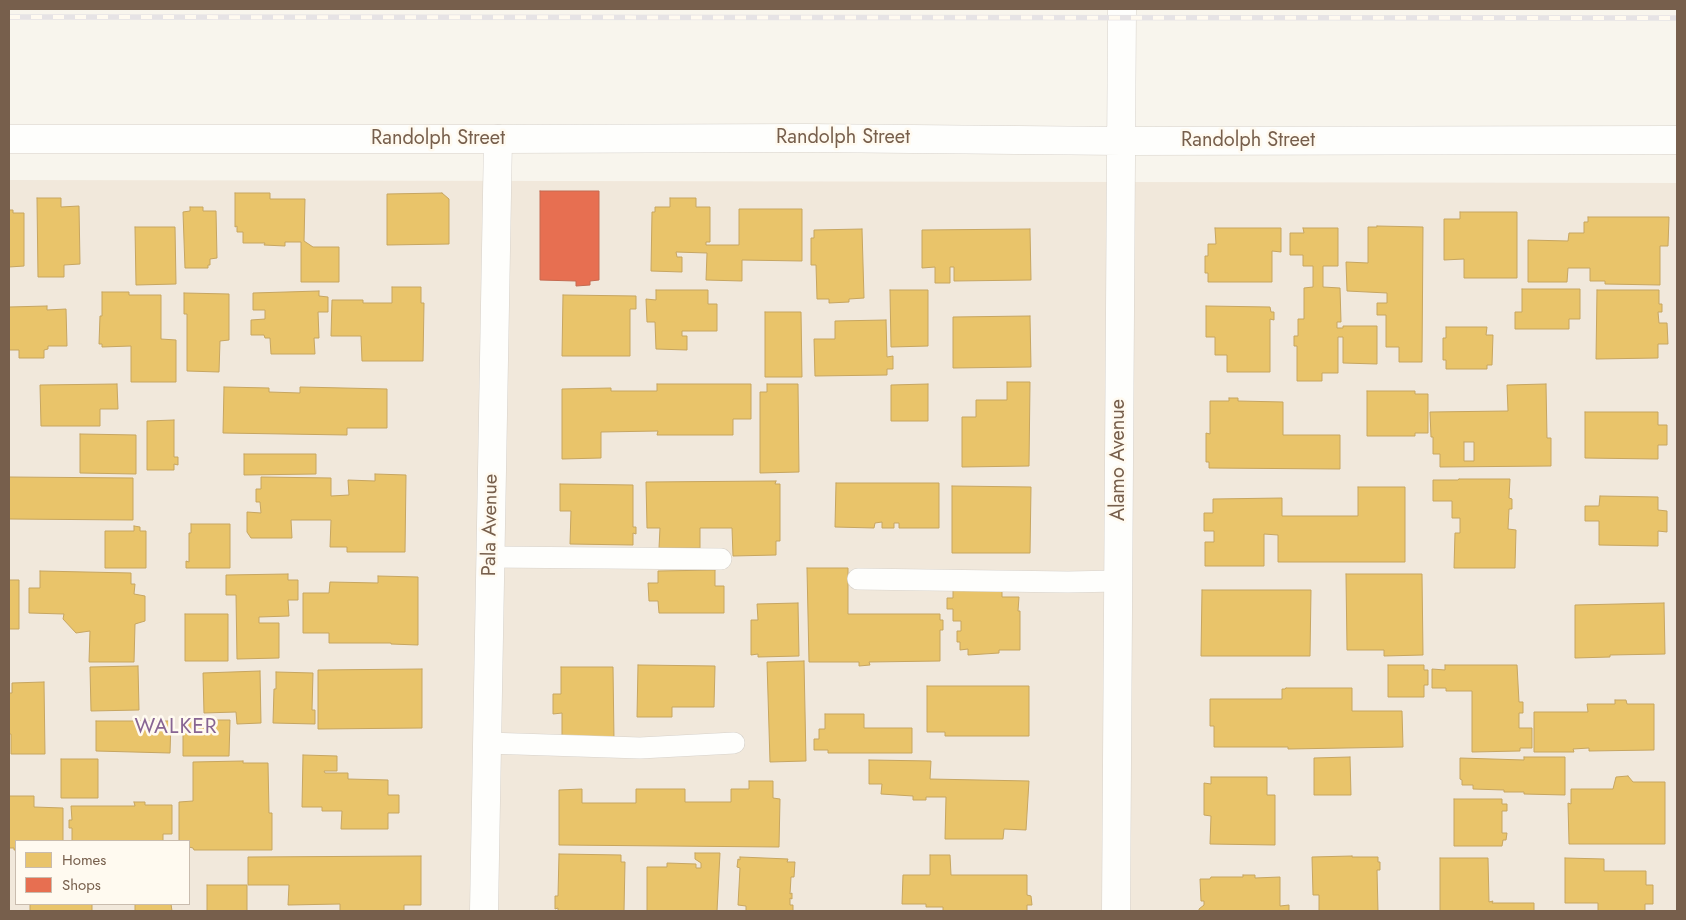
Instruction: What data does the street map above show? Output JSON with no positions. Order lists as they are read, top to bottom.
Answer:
{
  "streets": {
    "street": ["Randolph Street", "Alamo Avenue", "Pala Avenue"]
  },
  "crossings": [
    ["Randolph Street", "Alamo Avenue"],
    ["Randolph Street", "Pala Avenue"]
  ],
  "districts": ["WALKER"],
  "legend": ["Homes", "Shops"]
}
